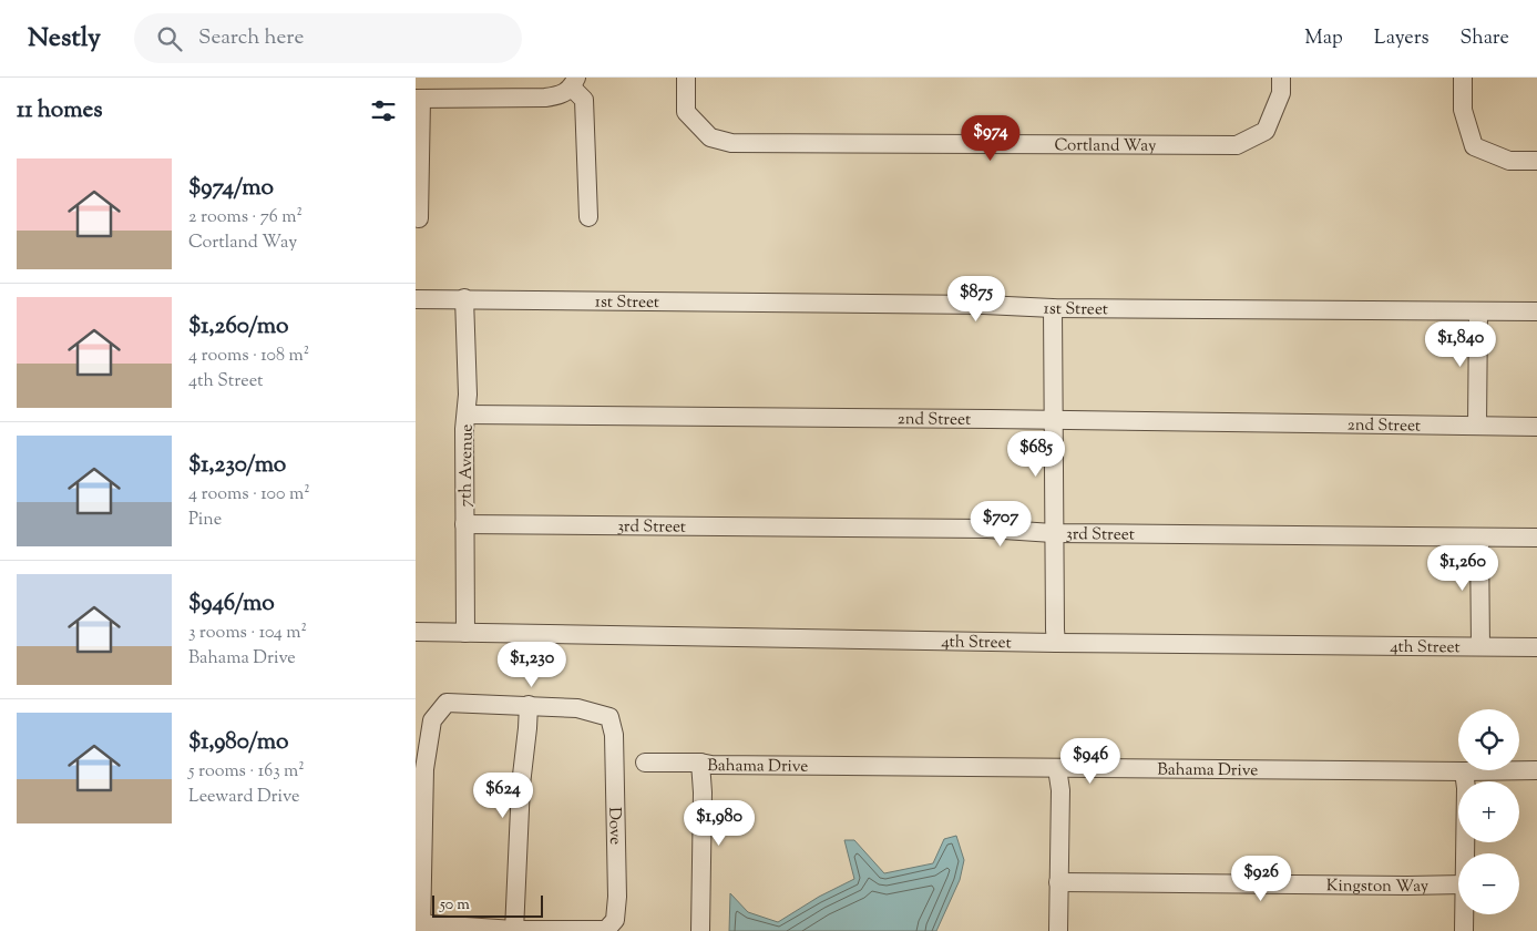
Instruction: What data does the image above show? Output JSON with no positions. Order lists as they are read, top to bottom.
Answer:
{
  "streets": {
    "street": [
      "Cortland Way",
      "1st Street",
      "2nd Street",
      "7th Avenue",
      "3rd Street",
      "4th Street",
      "Bahama Drive",
      "Dove",
      "Kingston Way"
    ]
  },
  "crossings": [
    ["1st Street", "7th Avenue"],
    ["2nd Street", "7th Avenue"],
    ["7th Avenue", "3rd Street"],
    ["7th Avenue", "4th Street"]
  ],
  "scale_bar": "50 m",
  "page": {
    "header": "Nestly",
    "search": "Search here",
    "nav": ["Map", "Layers", "Share"],
    "heading": "11 homes",
    "price": [
      "$974",
      "$875",
      "$1,840",
      "$685",
      "$707",
      "$1,260",
      "$1,230",
      "$946",
      "$624",
      "$1,980",
      "$926"
    ],
    "list": [
      {
        "name": "$974/mo",
        "note": "2 rooms · 76 m² · Cortland Way"
      },
      {
        "name": "$1,260/mo",
        "note": "4 rooms · 108 m² · 4th Street"
      },
      {
        "name": "$1,230/mo",
        "note": "4 rooms · 100 m² · Pine"
      },
      {
        "name": "$946/mo",
        "note": "3 rooms · 104 m² · Bahama Drive"
      },
      {
        "name": "$1,980/mo",
        "note": "5 rooms · 163 m² · Leeward Drive"
      }
    ],
    "map_buttons": ["+", "−"],
    "scale": "50 m"
  }
}
